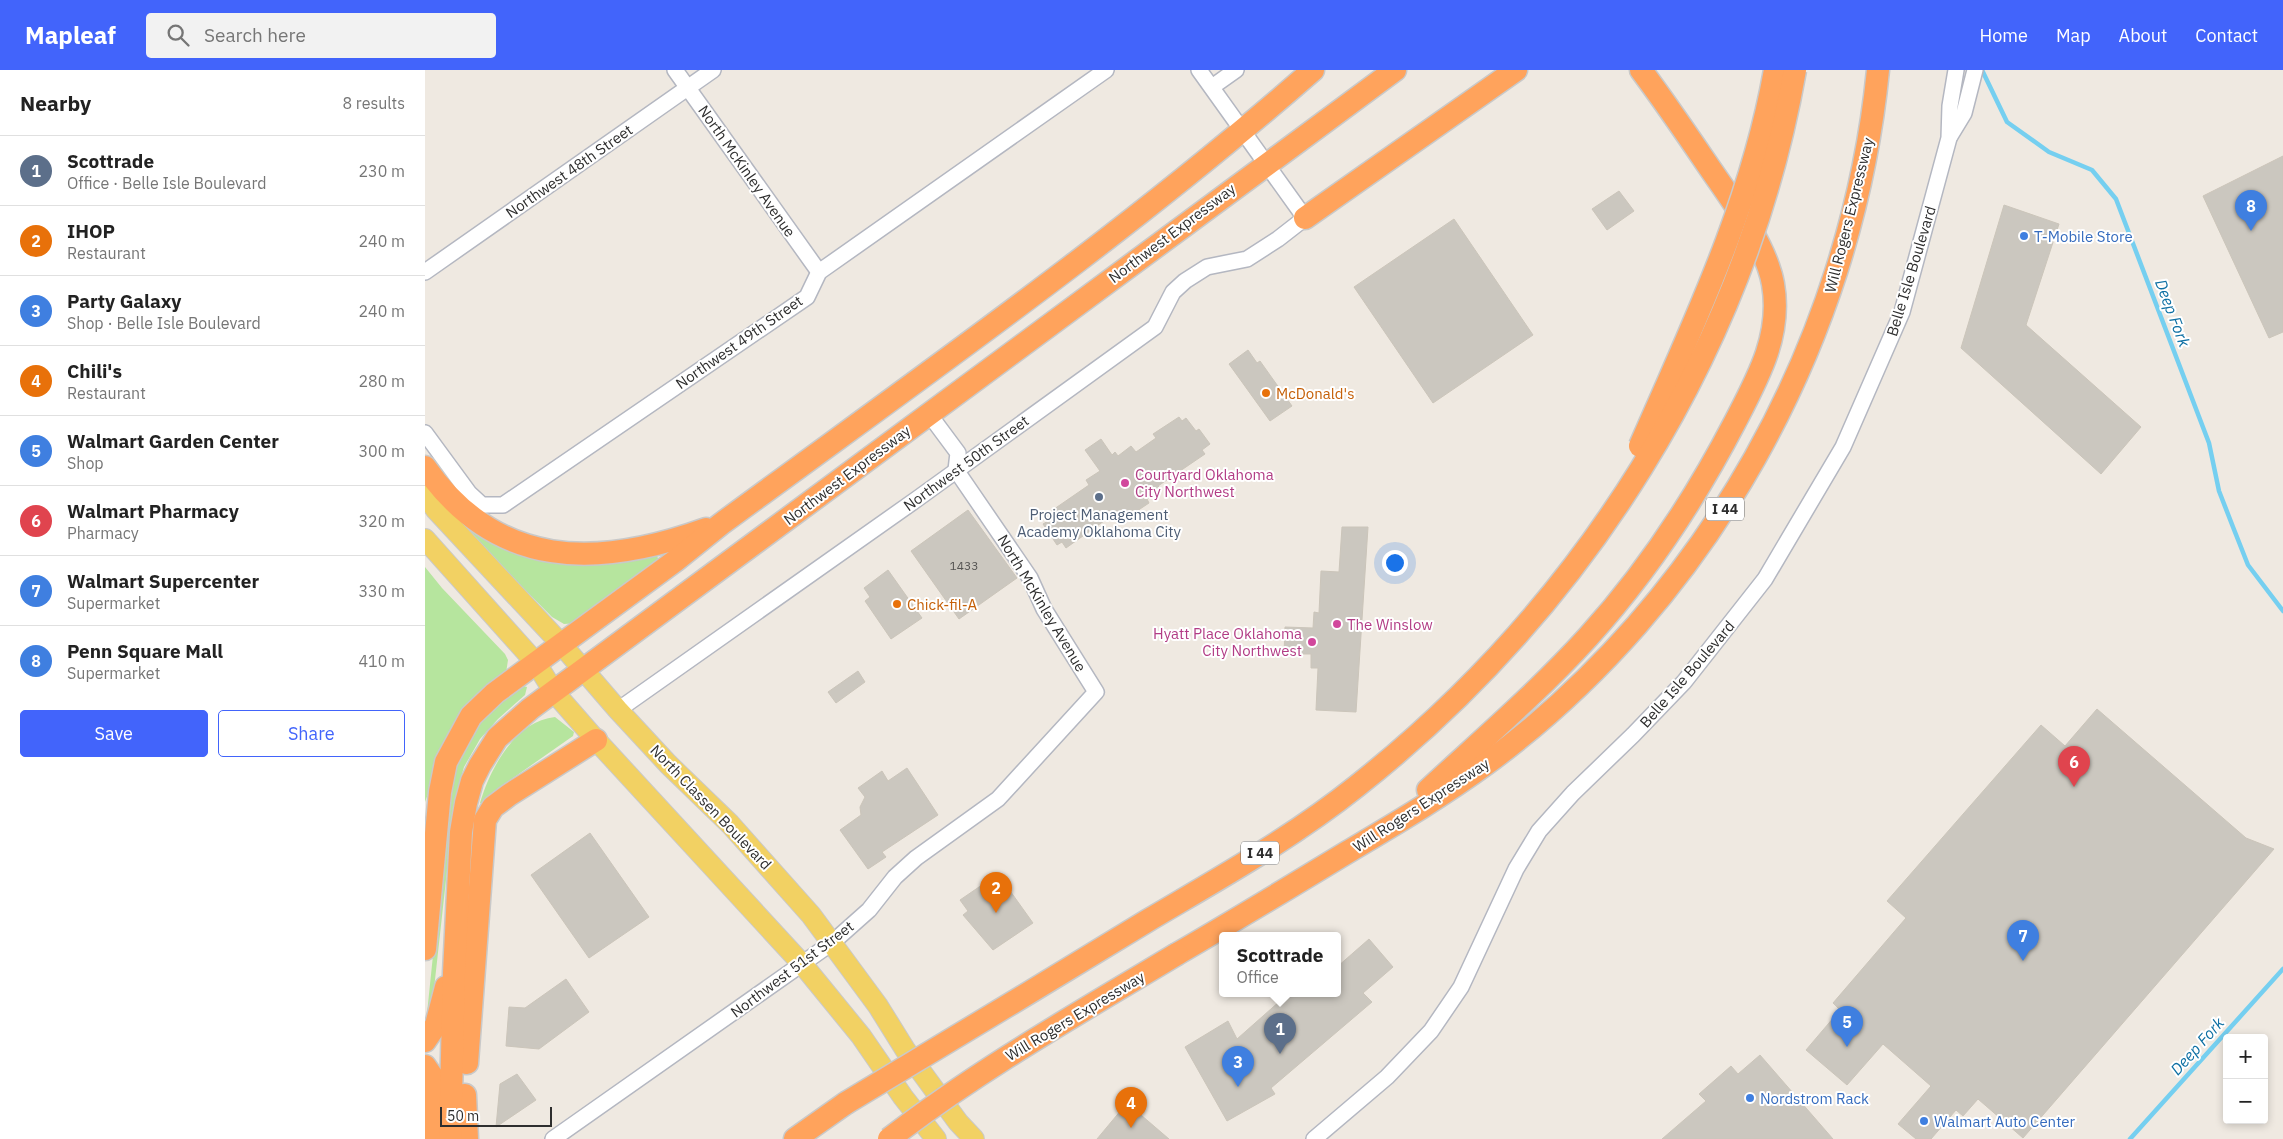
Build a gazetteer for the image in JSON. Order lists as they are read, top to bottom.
{
  "streets": {
    "highway": ["Will Rogers Expressway", "Northwest Expressway", "I 44"],
    "main road": ["North Classen Boulevard"],
    "street": [
      "Northwest 48th Street",
      "North McKinley Avenue",
      "Belle Isle Boulevard",
      "Northwest 49th Street",
      "Northwest 50th Street",
      "Northwest 51st Street"
    ]
  },
  "crossings": [
    ["Northwest 48th Street", "North McKinley Avenue"],
    ["North McKinley Avenue", "Northwest Expressway"],
    ["North McKinley Avenue", "Northwest 49th Street"],
    ["North McKinley Avenue", "Northwest 50th Street"],
    ["North McKinley Avenue", "Northwest 51st Street"],
    ["Northwest Expressway", "North Classen Boulevard"],
    ["Northwest 50th Street", "North Classen Boulevard"],
    ["North Classen Boulevard", "Northwest 51st Street"]
  ],
  "water": ["Deep Fork"],
  "places": [
    "T-Mobile Store",
    "McDonald's",
    "Courtyard Oklahoma City Northwest",
    "Project Management Academy Oklahoma City",
    "Chick-fil-A",
    "The Winslow",
    "Hyatt Place Oklahoma City Northwest",
    "Nordstrom Rack",
    "Walmart Auto Center"
  ],
  "house_numbers": ["1433"],
  "scale_bar": "50 m",
  "page": {
    "header": "Mapleaf",
    "search": "Search here",
    "nav": [
      "Home",
      "Map",
      "About",
      "Contact"
    ],
    "heading": ["Nearby", "8 results"],
    "list": [
      {
        "mark": "1",
        "name": "Scottrade",
        "note": "Office · Belle Isle Boulevard",
        "value": "230 m"
      },
      {
        "mark": "2",
        "name": "IHOP",
        "note": "Restaurant",
        "value": "240 m"
      },
      {
        "mark": "3",
        "name": "Party Galaxy",
        "note": "Shop · Belle Isle Boulevard",
        "value": "240 m"
      },
      {
        "mark": "4",
        "name": "Chili's",
        "note": "Restaurant",
        "value": "280 m"
      },
      {
        "mark": "5",
        "name": "Walmart Garden Center",
        "note": "Shop",
        "value": "300 m"
      },
      {
        "mark": "6",
        "name": "Walmart Pharmacy",
        "note": "Pharmacy",
        "value": "320 m"
      },
      {
        "mark": "7",
        "name": "Walmart Supercenter",
        "note": "Supermarket",
        "value": "330 m"
      },
      {
        "mark": "8",
        "name": "Penn Square Mall",
        "note": "Supermarket",
        "value": "410 m"
      }
    ],
    "pins": [
      "8",
      "6",
      "2",
      "7",
      "5",
      "1",
      "3",
      "4"
    ],
    "buttons": ["Save", "Share"],
    "popup": ["Scottrade", "Office"],
    "map_buttons": ["+", "−"],
    "scale": "50 m"
  }
}
